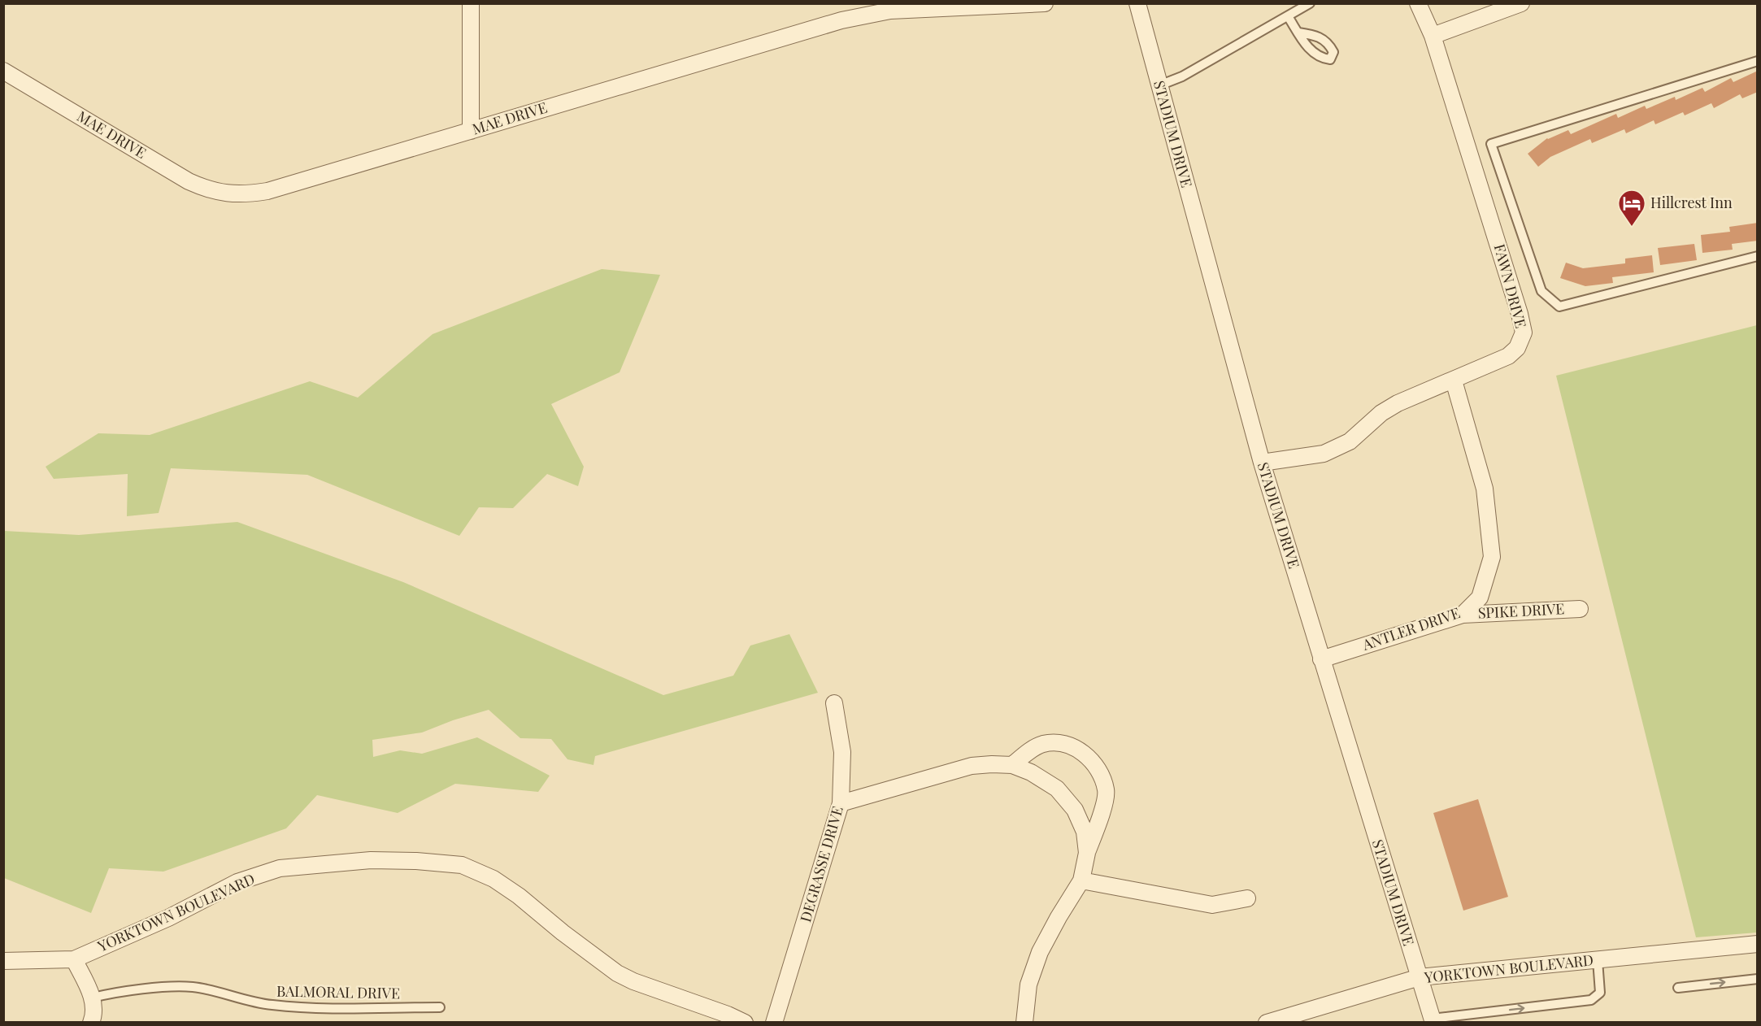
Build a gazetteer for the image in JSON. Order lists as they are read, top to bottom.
{
  "streets": {
    "street": [
      "MAE DRIVE",
      "STADIUM DRIVE",
      "FAWN DRIVE",
      "SPIKE DRIVE",
      "ANTLER DRIVE",
      "DEGRASSE DRIVE",
      "YORKTOWN BOULEVARD"
    ],
    "lane": ["BALMORAL DRIVE"]
  },
  "crossings": [
    ["STADIUM DRIVE", "FAWN DRIVE"],
    ["STADIUM DRIVE", "ANTLER DRIVE"],
    ["STADIUM DRIVE", "YORKTOWN BOULEVARD"],
    ["FAWN DRIVE", "ANTLER DRIVE"],
    ["SPIKE DRIVE", "ANTLER DRIVE"]
  ],
  "places": {
    "hotel": ["Hillcrest Inn"]
  }
}
